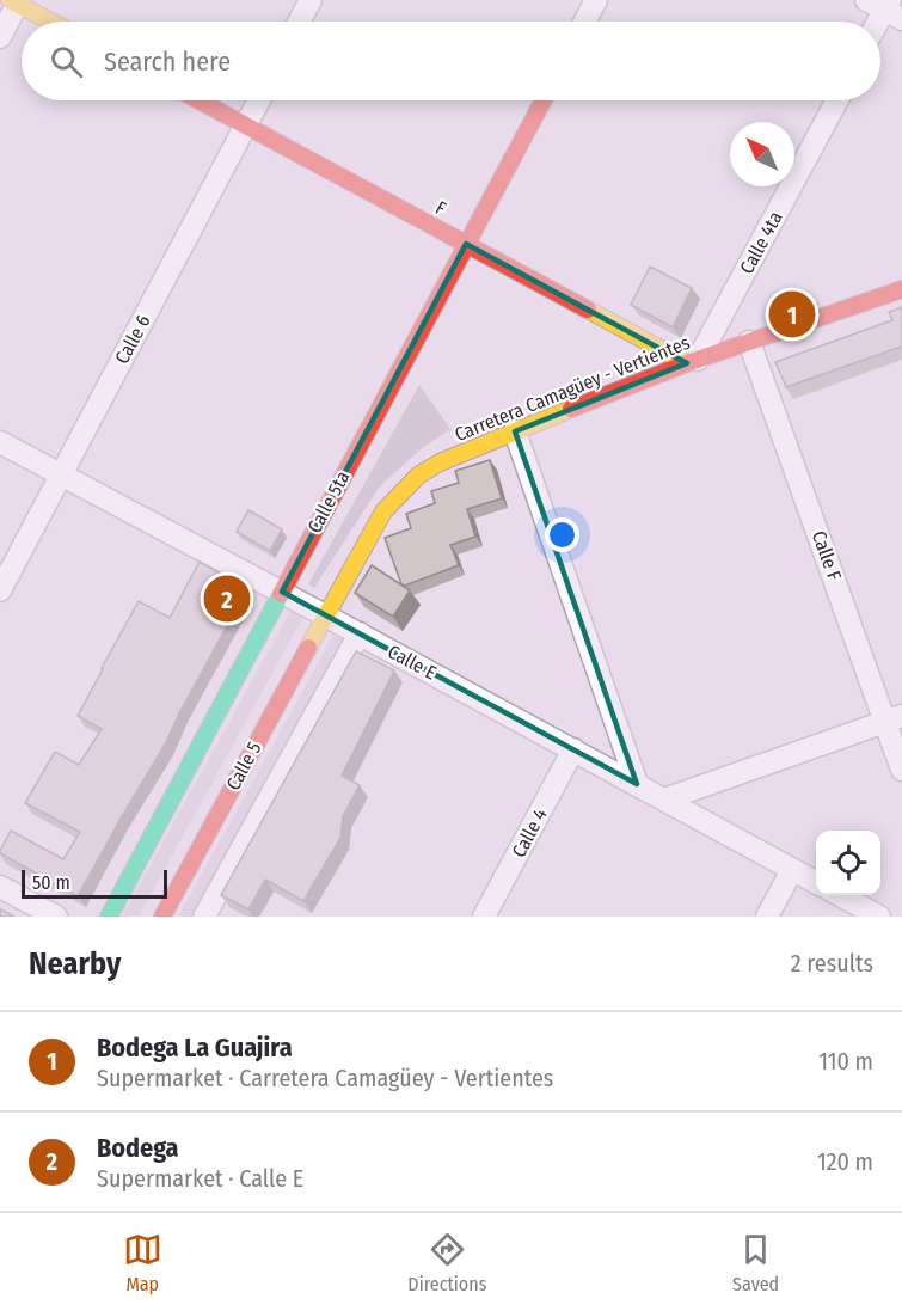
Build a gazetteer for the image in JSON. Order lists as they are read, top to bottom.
{
  "streets": {
    "street": [
      "F",
      "Calle 4ta",
      "Calle 6",
      "Carretera Camagüey - Vertientes",
      "Calle 5ta",
      "Calle F",
      "Calle E",
      "Calle 5",
      "Calle 4"
    ]
  },
  "crossings": [
    ["F", "Calle 4ta"],
    ["F", "Calle 6"],
    ["F", "Carretera Camagüey - Vertientes"],
    ["F", "Calle 5ta"],
    ["Calle 4ta", "Carretera Camagüey - Vertientes"],
    ["Calle 6", "Calle E"],
    ["Carretera Camagüey - Vertientes", "Calle F"],
    ["Carretera Camagüey - Vertientes", "Calle E"],
    ["Carretera Camagüey - Vertientes", "Calle 5"],
    ["Calle 5ta", "Calle E"],
    ["Calle E", "Calle 5"],
    ["Calle E", "Calle 4"]
  ],
  "scale_bar": "50 m",
  "north": "top left",
  "page": {
    "search": "Search here",
    "pins": ["1", "2"],
    "scale": "50 m",
    "heading": ["Nearby", "2 results"],
    "list": [
      {
        "mark": "1",
        "name": "Bodega La Guajira",
        "note": "Supermarket · Carretera Camagüey - Vertientes",
        "value": "110 m"
      },
      {
        "mark": "2",
        "name": "Bodega",
        "note": "Supermarket · Calle E",
        "value": "120 m"
      }
    ],
    "nav": ["Map", "Directions", "Saved"]
  }
}
